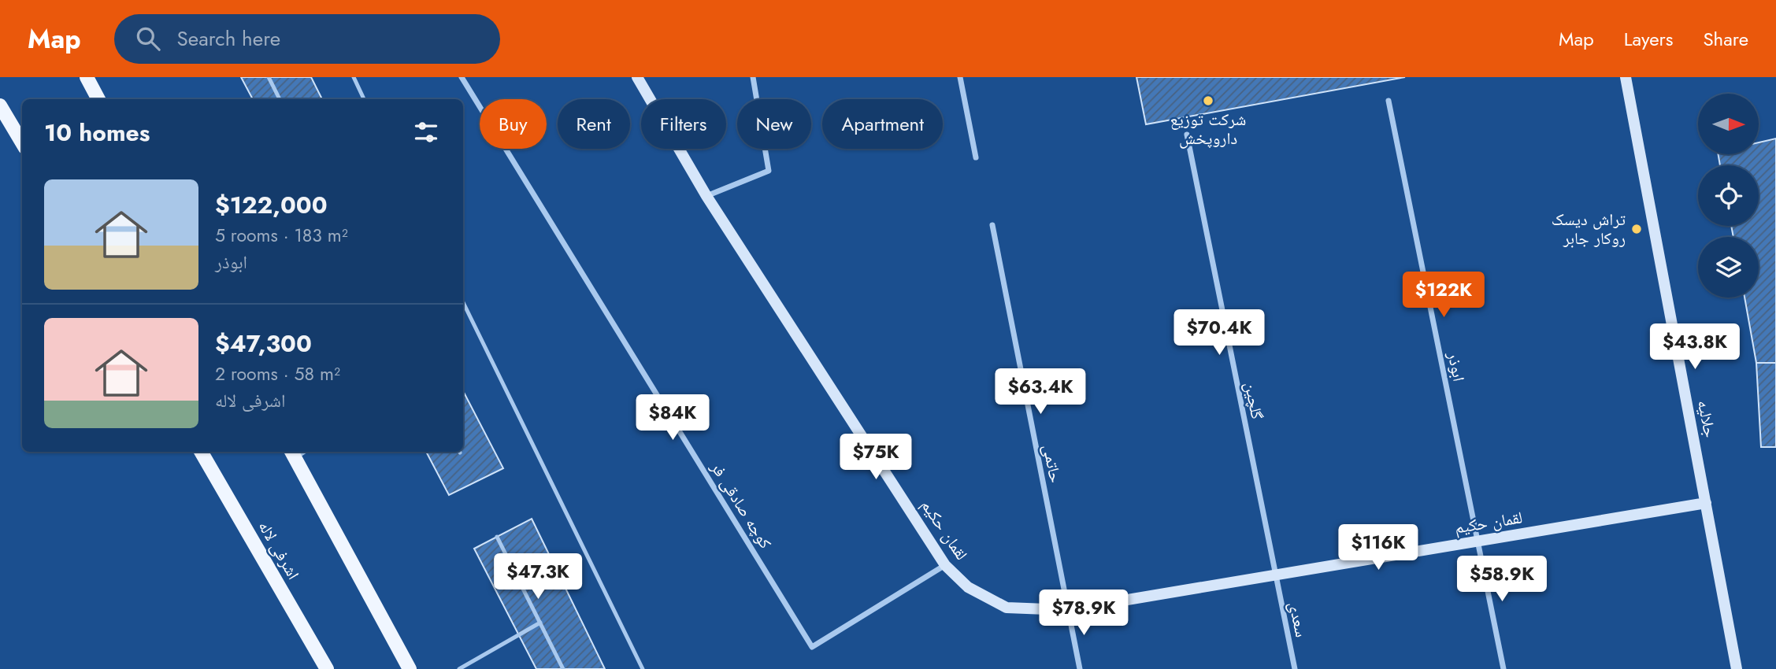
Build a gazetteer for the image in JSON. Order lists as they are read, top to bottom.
{
  "streets": {
    "main road": ["اشرفی لاله"],
    "street": [
      "ابوذر",
      "گلچین",
      "جلالیه",
      "حاتمی",
      "کوچه صادقی فر",
      "لقمان حکیم",
      "سعدی"
    ]
  },
  "crossings": [
    ["ابوذر", "لقمان حکیم"],
    ["گلچین", "لقمان حکیم"],
    ["گلچین", "سعدی"],
    ["جلالیه", "لقمان حکیم"],
    ["حاتمی", "لقمان حکیم"],
    ["کوچه صادقی فر", "لقمان حکیم"],
    ["لقمان حکیم", "سعدی"]
  ],
  "places": ["شرکت توزیع داروپخش", "تراش دیسک روکار جابر"],
  "north": "right",
  "page": {
    "header": "Map",
    "search": "Search here",
    "nav": ["Map", "Layers", "Share"],
    "chip": [
      "Buy",
      "Rent",
      "Filters",
      "New",
      "Apartment"
    ],
    "heading": "10 homes",
    "list": [
      {
        "name": "$122,000",
        "note": "5 rooms · 183 m² · ابوذر"
      },
      {
        "name": "$47,300",
        "note": "2 rooms · 58 m² · اشرفی لاله"
      }
    ],
    "price": [
      "$122K",
      "$70.4K",
      "$43.8K",
      "$63.4K",
      "$84K",
      "$75K",
      "$116K",
      "$47.3K",
      "$58.9K",
      "$78.9K"
    ]
  }
}
